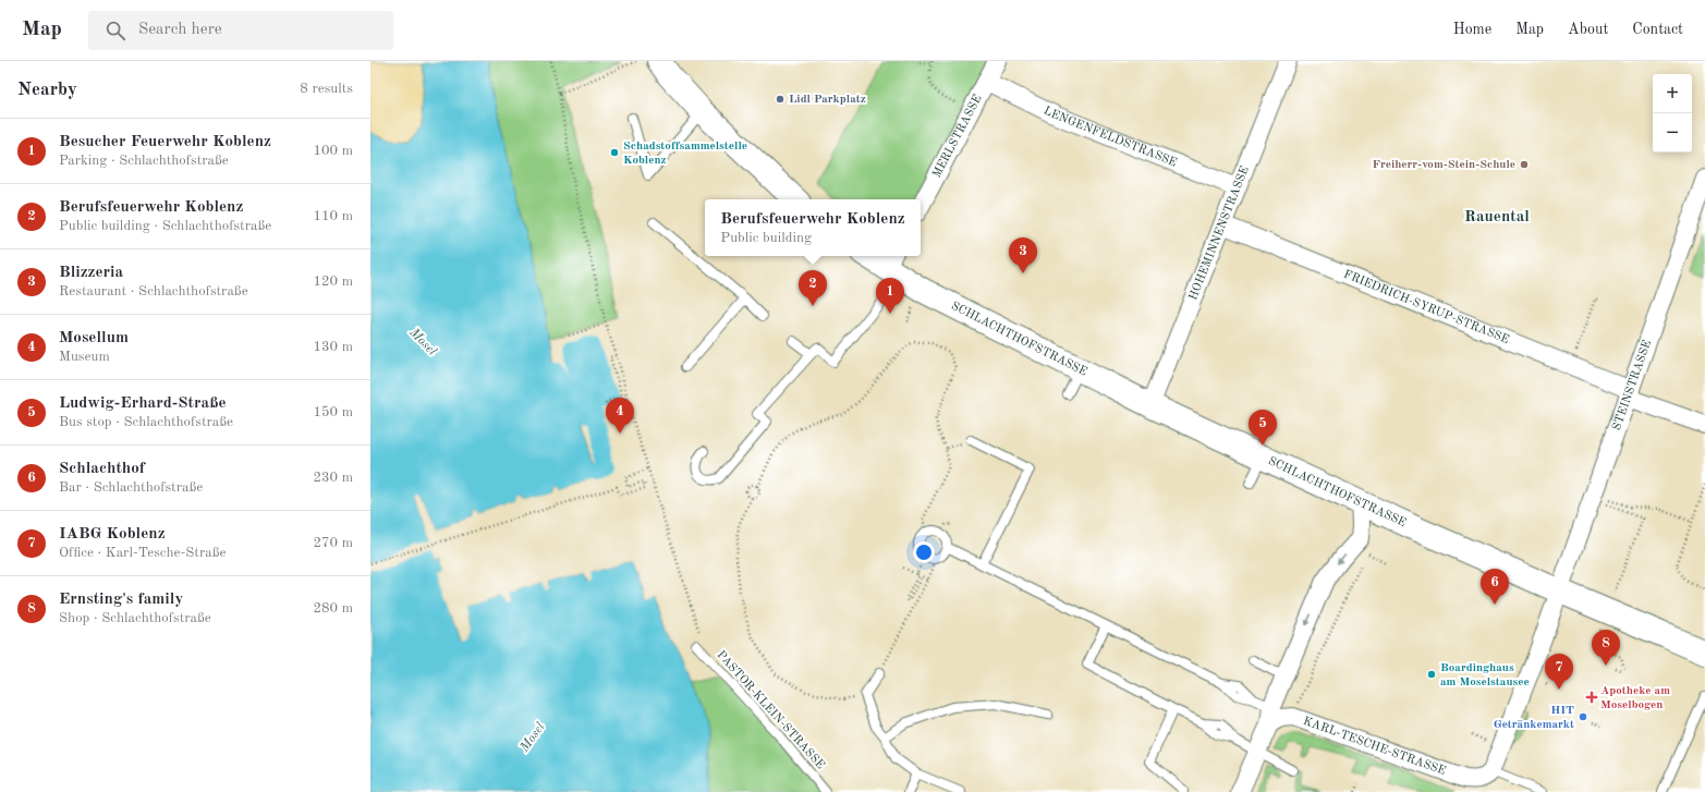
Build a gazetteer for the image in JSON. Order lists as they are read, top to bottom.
{
  "streets": {
    "main road": ["SCHLACHTHOFSTRASSE"],
    "street": [
      "LENGENFELDSTRASSE",
      "MERLSTRASSE",
      "HOHEMINNENSTRASSE",
      "FRIEDRICH-SYRUP-STRASSE",
      "STEINSTRASSE",
      "KARL-TESCHE-STRASSE"
    ],
    "lane": ["PASTOR-KLEIN-STRASSE"]
  },
  "crossings": [
    ["LENGENFELDSTRASSE", "MERLSTRASSE"],
    ["LENGENFELDSTRASSE", "HOHEMINNENSTRASSE"],
    ["HOHEMINNENSTRASSE", "FRIEDRICH-SYRUP-STRASSE"],
    ["HOHEMINNENSTRASSE", "SCHLACHTHOFSTRASSE"],
    ["FRIEDRICH-SYRUP-STRASSE", "STEINSTRASSE"],
    ["SCHLACHTHOFSTRASSE", "STEINSTRASSE"]
  ],
  "districts": ["Rauental"],
  "water": ["Mosel"],
  "places": {
    "other": [
      "Lidl Parkplatz",
      "Schadstoffsammelstelle Koblenz",
      "Freiherr-vom-Stein-Schule",
      "Boardinghaus am Moselstausee",
      "HIT Getränkemarkt"
    ],
    "health": ["Apotheke am Moselbogen"]
  },
  "page": {
    "header": "Map",
    "search": "Search here",
    "nav": [
      "Home",
      "Map",
      "About",
      "Contact"
    ],
    "heading": ["Nearby", "8 results"],
    "map_buttons": ["+", "−"],
    "list": [
      {
        "mark": "1",
        "name": "Besucher Feuerwehr Koblenz",
        "note": "Parking · Schlachthofstraße",
        "value": "100 m"
      },
      {
        "mark": "2",
        "name": "Berufsfeuerwehr Koblenz",
        "note": "Public building · Schlachthofstraße",
        "value": "110 m"
      },
      {
        "mark": "3",
        "name": "Blizzeria",
        "note": "Restaurant · Schlachthofstraße",
        "value": "120 m"
      },
      {
        "mark": "4",
        "name": "Mosellum",
        "note": "Museum",
        "value": "130 m"
      },
      {
        "mark": "5",
        "name": "Ludwig-Erhard-Straße",
        "note": "Bus stop · Schlachthofstraße",
        "value": "150 m"
      },
      {
        "mark": "6",
        "name": "Schlachthof",
        "note": "Bar · Schlachthofstraße",
        "value": "230 m"
      },
      {
        "mark": "7",
        "name": "IABG Koblenz",
        "note": "Office · Karl-Tesche-Straße",
        "value": "270 m"
      },
      {
        "mark": "8",
        "name": "Ernsting's family",
        "note": "Shop · Schlachthofstraße",
        "value": "280 m"
      }
    ],
    "popup": ["Berufsfeuerwehr Koblenz", "Public building"],
    "pins": [
      "3",
      "2",
      "1",
      "4",
      "5",
      "6",
      "8",
      "7"
    ]
  }
}
